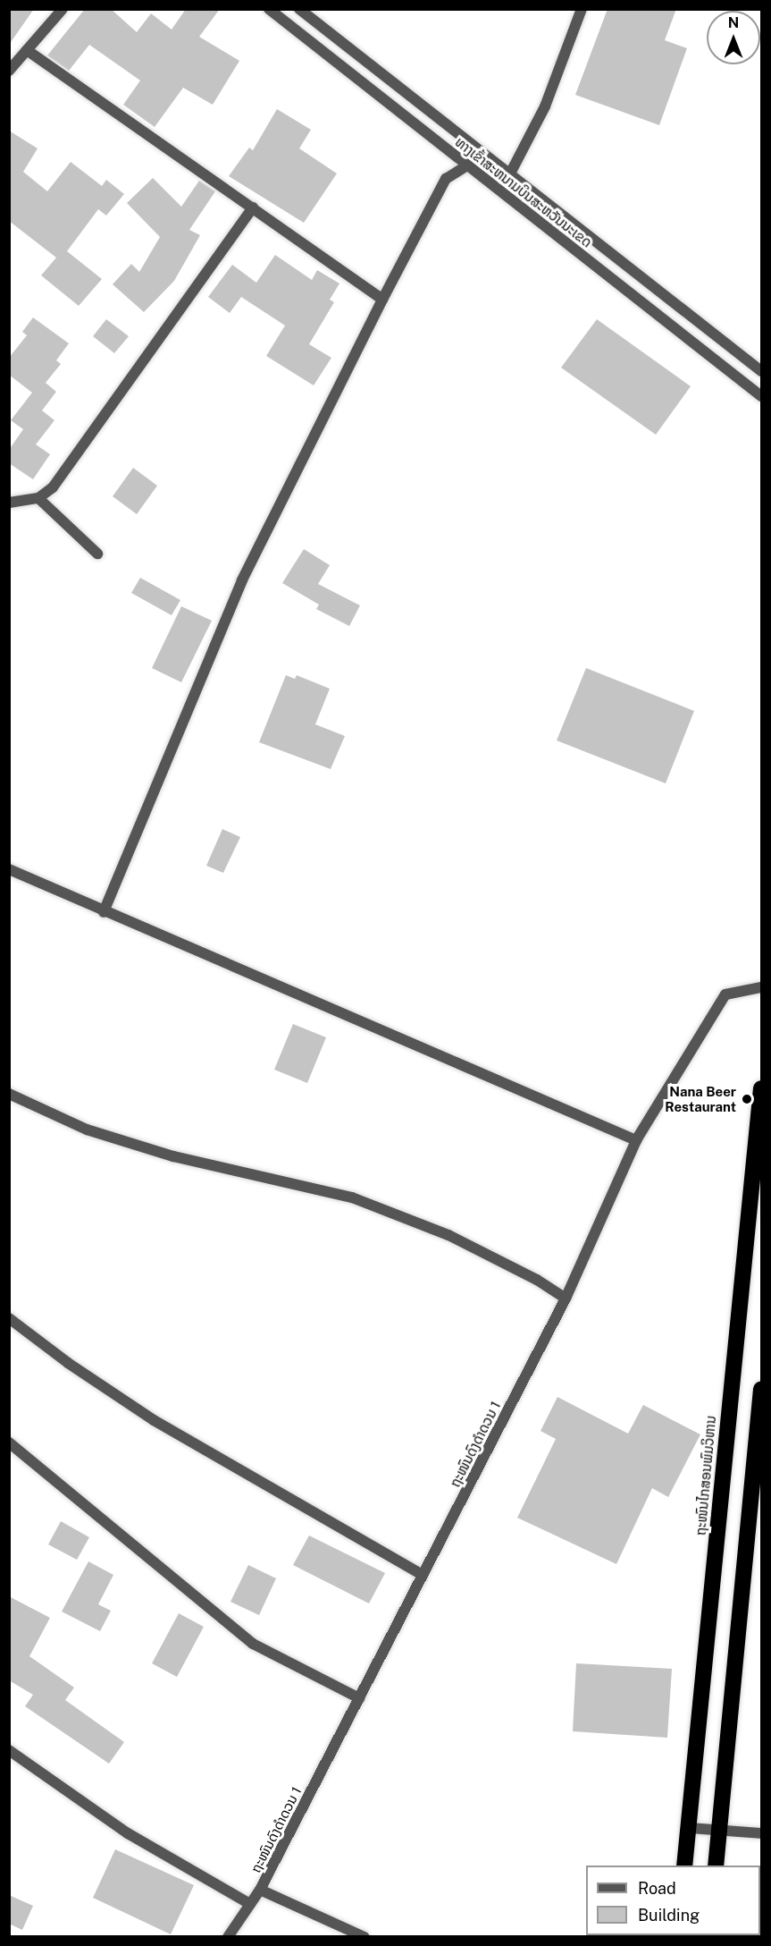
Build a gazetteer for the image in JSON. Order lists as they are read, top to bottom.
{
  "streets": {
    "highway": ["ຖະໜົນໄກສອນພົມວິຫານ"],
    "street": ["ທາງເຂົ້າສະຫນາມບິນສະຫວັນນະເຂດ", "ຖະໜົນດົງດຳດວນ 1"]
  },
  "places": ["Nana Beer Restaurant"],
  "legend": ["Road", "Building"],
  "north": "top"
}
